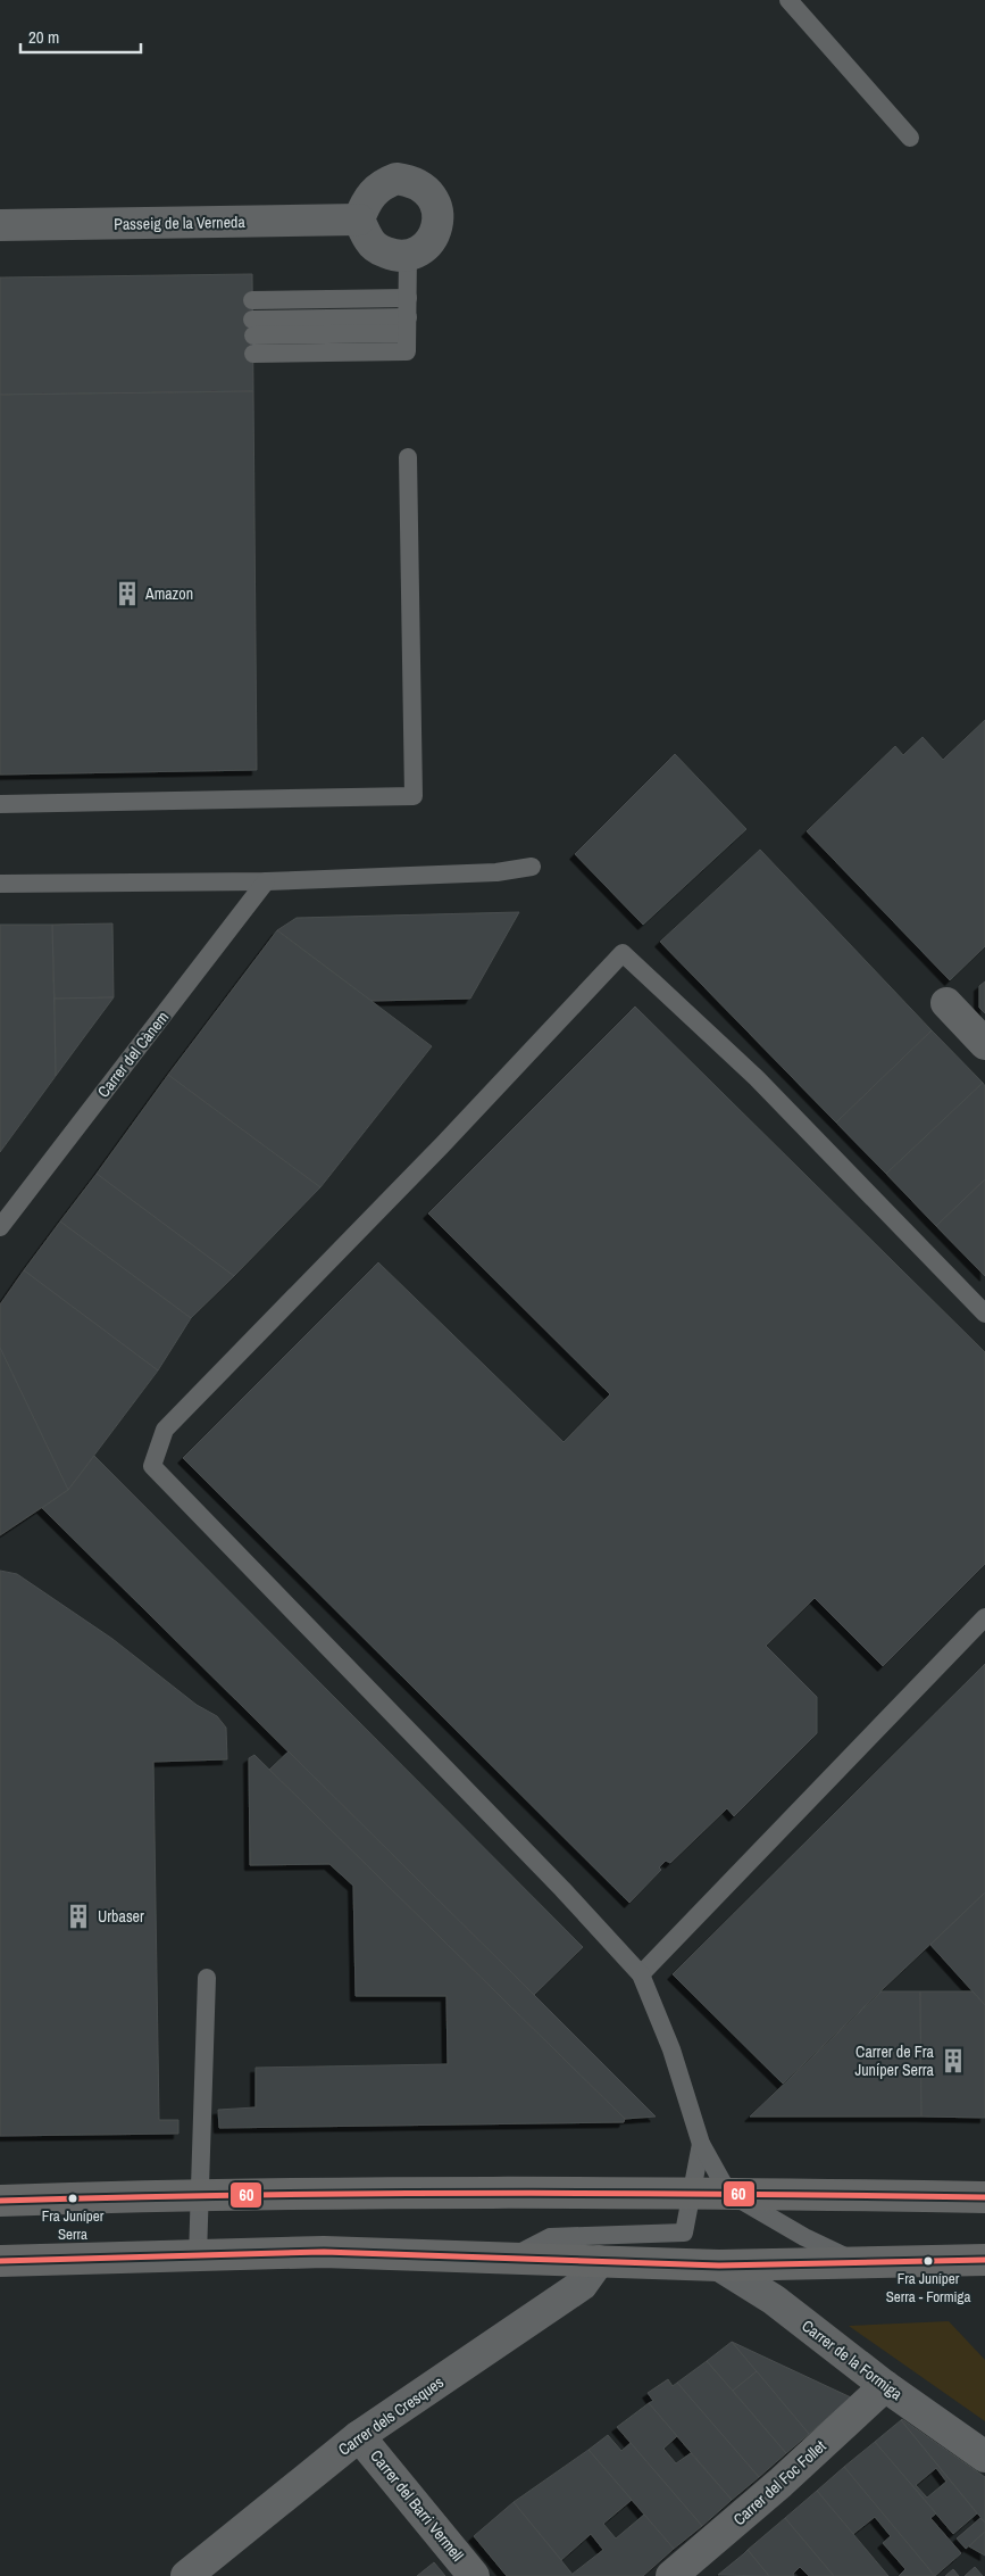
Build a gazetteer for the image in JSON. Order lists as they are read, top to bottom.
{
  "streets": {
    "street": [
      "Passeig de la Verneda",
      "Carrer de la Formiga",
      "Carrer dels Cresques",
      "Carrer del Foc Follet",
      "Carrer del Barri Vermell"
    ],
    "lane": ["Carrer del Cànem"]
  },
  "crossings": [
    ["Carrer de la Formiga", "Carrer del Foc Follet"],
    ["Carrer dels Cresques", "Carrer del Barri Vermell"]
  ],
  "places": {
    "building": ["Amazon", "Urbaser", "Carrer de Fra Juníper Serra"],
    "other": ["Fra Juníper Serra", "Fra Juníper Serra - Formiga"]
  },
  "lines": ["transit line 60"],
  "scale_bar": "20 m"
}
